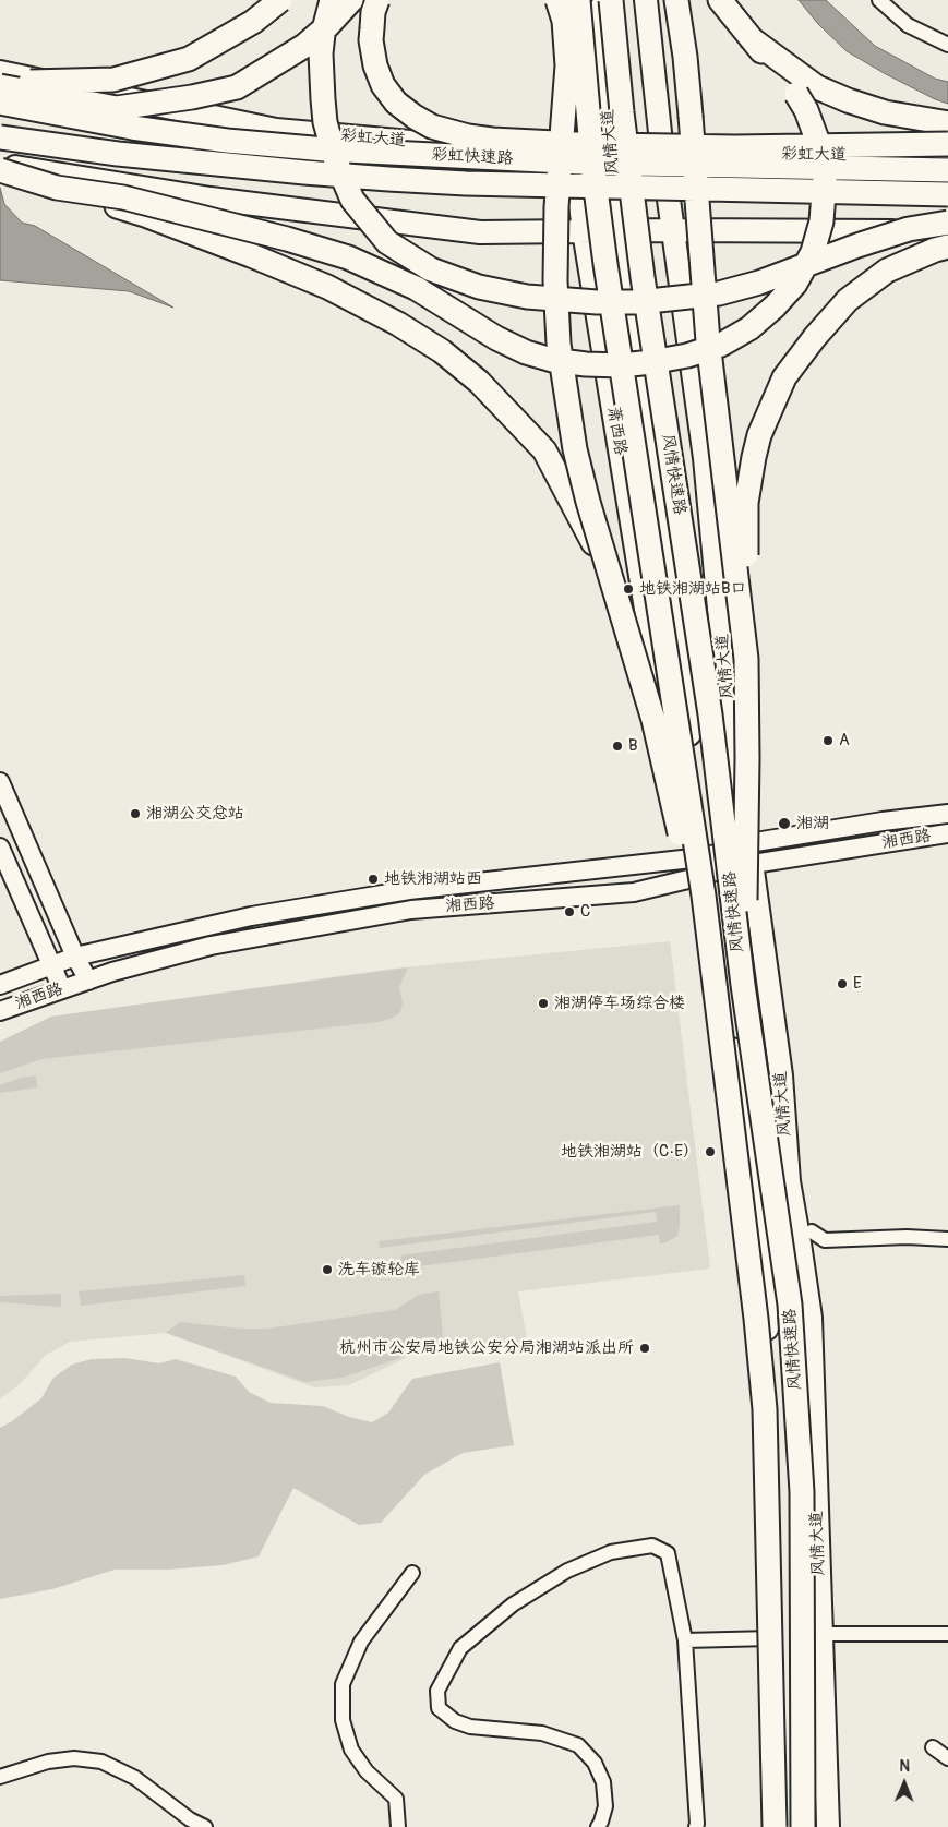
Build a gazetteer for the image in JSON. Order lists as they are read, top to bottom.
{
  "streets": {
    "highway": ["彩虹快速路", "风情快速路"],
    "main road": ["彩虹大道", "风情大道", "萧西路"],
    "street": ["湘西路"]
  },
  "crossings": [
    ["彩虹大道", "风情大道"],
    ["彩虹大道", "萧西路"],
    ["风情大道", "湘西路"],
    ["萧西路", "湘西路"]
  ],
  "places": [
    "地铁湘湖站B口",
    "A",
    "B",
    "湘湖公交总站",
    "湘湖",
    "地铁湘湖站西",
    "C",
    "E",
    "湘湖停车场综合楼",
    "地铁湘湖站（C·E）",
    "洗车镟轮库",
    "杭州市公安局地铁公安分局湘湖站派出所"
  ],
  "north": "top"
}
